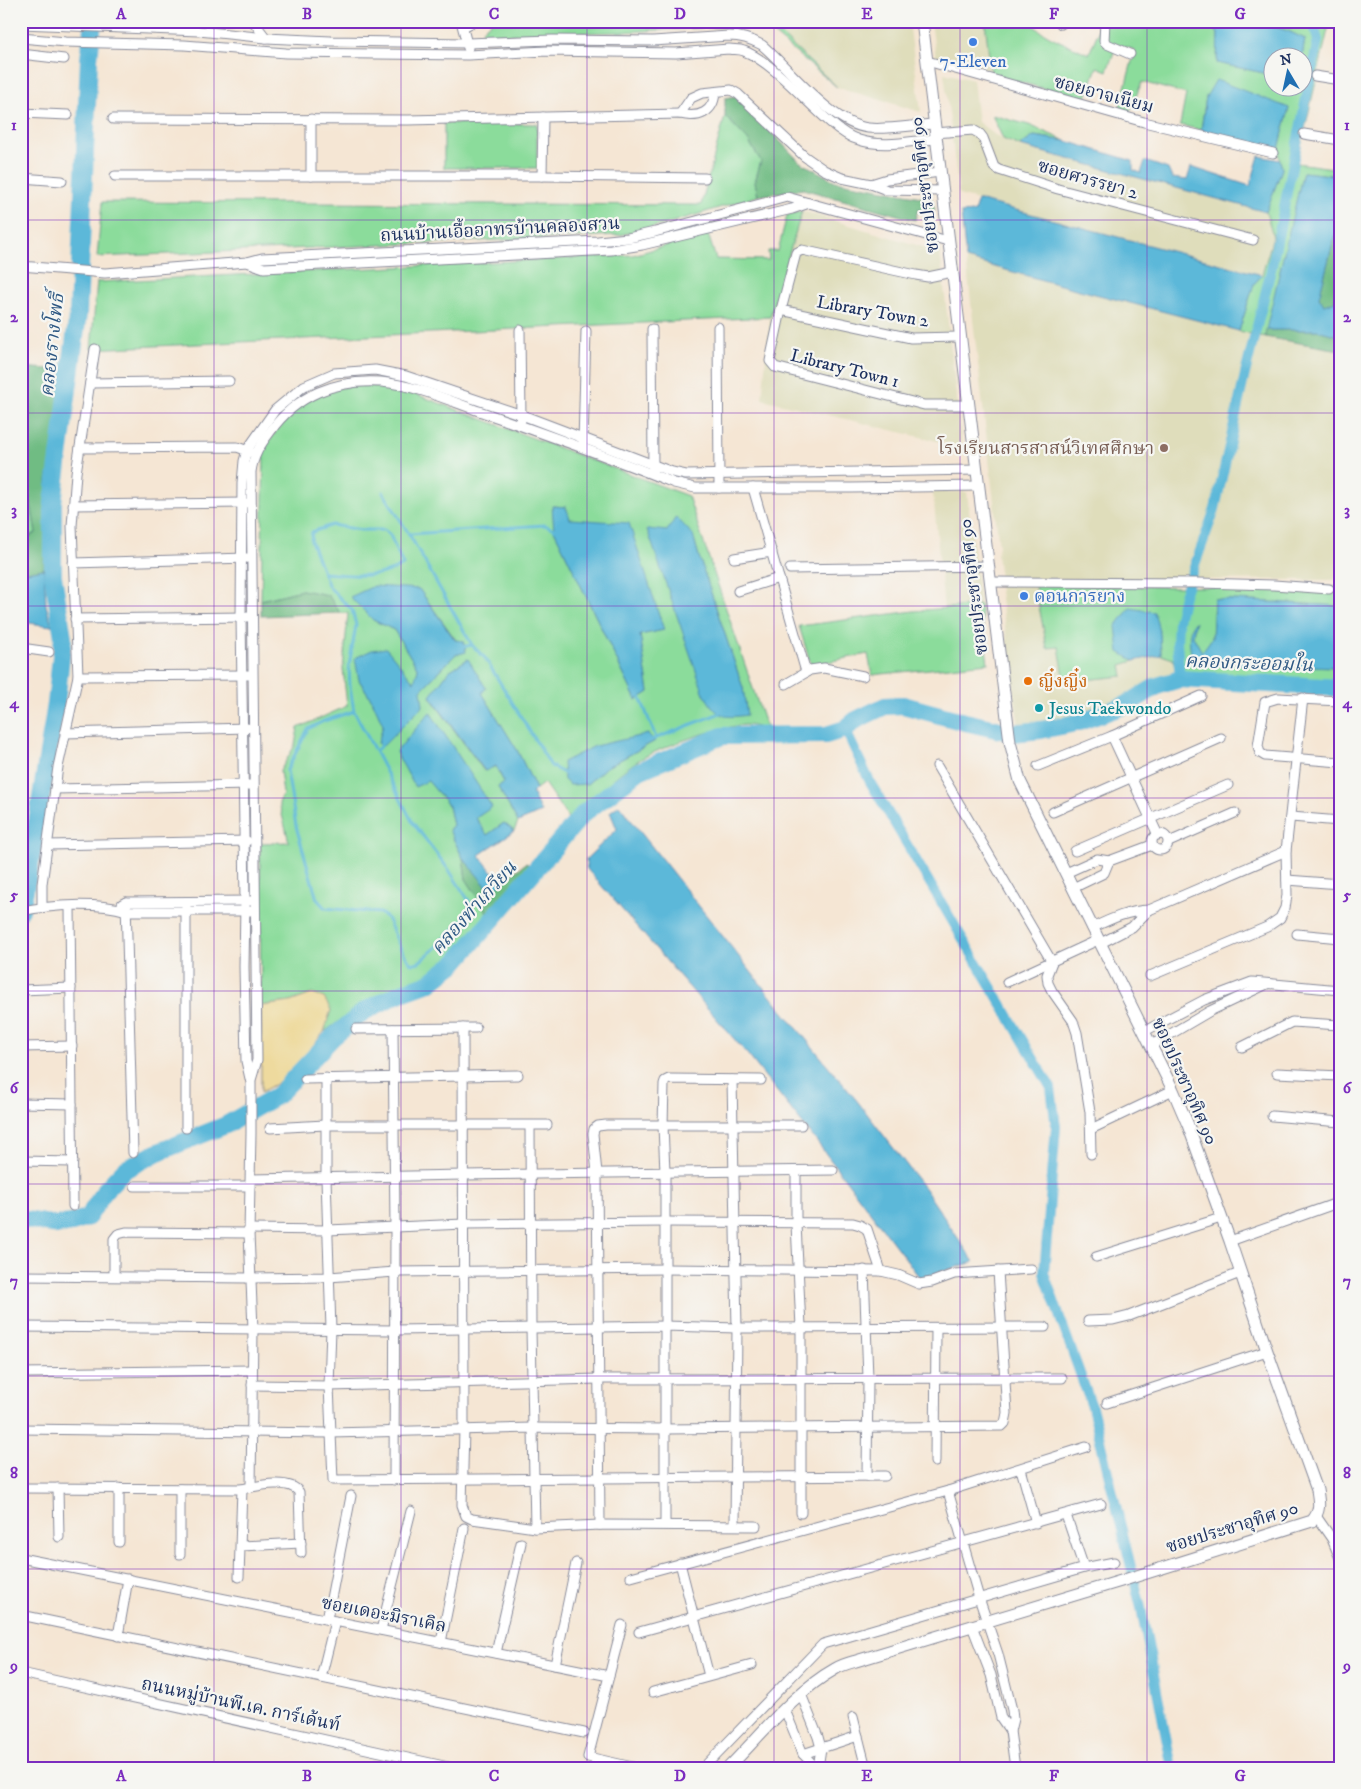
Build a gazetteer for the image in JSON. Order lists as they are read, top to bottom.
{
  "streets": {
    "street": [
      "ซอยอาจเนียม",
      "ซอยศวรรยา 2",
      "ซอยประชาอุทิศ 90",
      "ถนนบ้านเอื้ออาทรบ้านคลองสวน",
      "Library Town 2",
      "Library Town 1",
      "ซอยเดอะมิราเคิล",
      "ถนนหมู่บ้านพี.เค. การ์เด้นท์"
    ]
  },
  "crossings": [
    ["ซอยอาจเนียม", "ซอยประชาอุทิศ 90"],
    ["ซอยศวรรยา 2", "ซอยประชาอุทิศ 90"],
    ["ซอยประชาอุทิศ 90", "ถนนบ้านเอื้ออาทรบ้านคลองสวน"],
    ["ซอยประชาอุทิศ 90", "Library Town 2"],
    ["ซอยประชาอุทิศ 90", "Library Town 1"],
    ["Library Town 2", "Library Town 1"]
  ],
  "water": ["คลองรางโพธิ์", "คลองกระออมใน", "คลองท่าเกวียน"],
  "places": [
    "7-Eleven",
    "โรงเรียนสารสาสน์วิเทศศึกษา",
    "ดอนการยาง",
    "ญิ๋งญิ๋ง",
    "Jesus Taekwondo"
  ],
  "north": "top",
  "grid": {
    "columns": [
      "A",
      "B",
      "C",
      "D",
      "E",
      "F",
      "G"
    ],
    "rows": [
      "1",
      "2",
      "3",
      "4",
      "5",
      "6",
      "7",
      "8",
      "9"
    ]
  }
}
